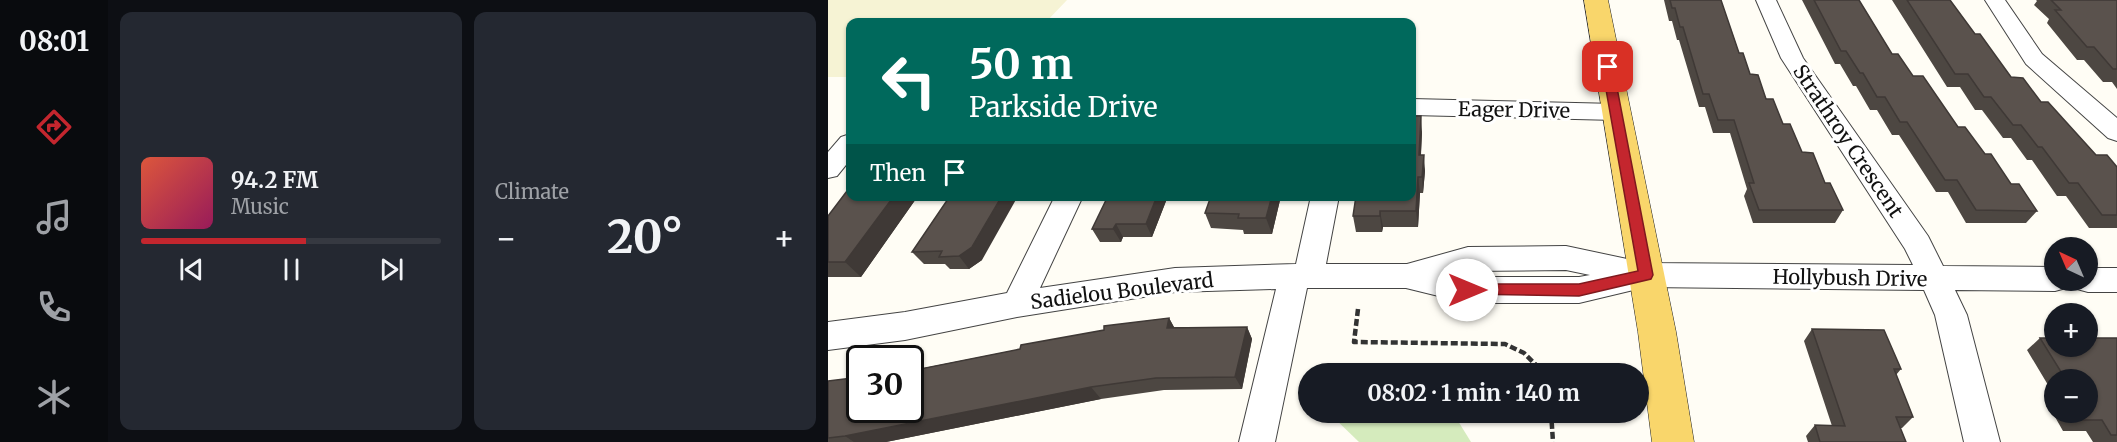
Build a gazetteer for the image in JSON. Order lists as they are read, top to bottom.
{
  "streets": {
    "street": [
      "Eager Drive",
      "Strathroy Crescent",
      "Hollybush Drive",
      "Sadielou Boulevard"
    ]
  },
  "crossings": [
    ["Strathroy Crescent", "Hollybush Drive"],
    ["Hollybush Drive", "Sadielou Boulevard"]
  ],
  "north": "top left",
  "page": {
    "tabs": "08:01",
    "tile": "Climate",
    "turn": ["50 m", "Parkside Drive"],
    "then": "Then",
    "song": ["94.2 FM", "Music"],
    "heat": ["−", "20°", "+"],
    "map_buttons": ["+", "−"],
    "limit": "30",
    "trip": "08:02 · 1 min · 140 m"
  }
}
